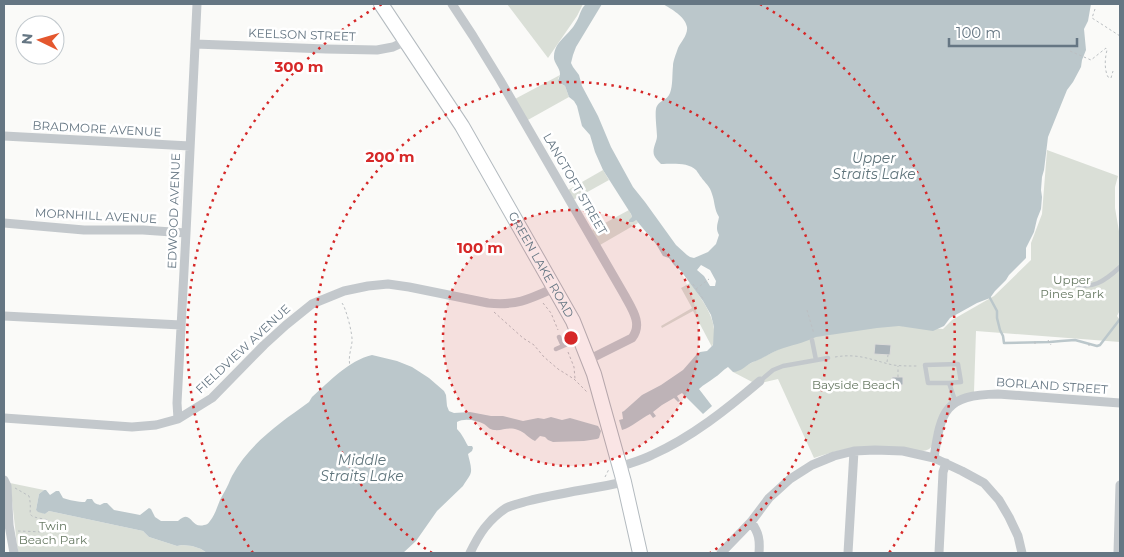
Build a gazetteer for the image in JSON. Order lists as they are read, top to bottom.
{
  "streets": {
    "street": [
      "KEELSON STREET",
      "BRADMORE AVENUE",
      "LANGTOFT STREET",
      "EDWOOD AVENUE",
      "MORNHILL AVENUE",
      "GREEN LAKE ROAD",
      "FIELDVIEW AVENUE",
      "BORLAND STREET"
    ]
  },
  "crossings": [
    ["KEELSON STREET", "EDWOOD AVENUE"],
    ["KEELSON STREET", "GREEN LAKE ROAD"],
    ["BRADMORE AVENUE", "EDWOOD AVENUE"],
    ["LANGTOFT STREET", "GREEN LAKE ROAD"],
    ["EDWOOD AVENUE", "MORNHILL AVENUE"],
    ["EDWOOD AVENUE", "FIELDVIEW AVENUE"],
    ["GREEN LAKE ROAD", "FIELDVIEW AVENUE"]
  ],
  "water": ["Upper Straits Lake", "Middle Straits Lake"],
  "parks": ["Upper Pines Park", "Bayside Beach", "Twin Beach Park"],
  "scale_bar": "100 m",
  "north": "left",
  "rings": ["300 m", "200 m", "100 m"]
}
